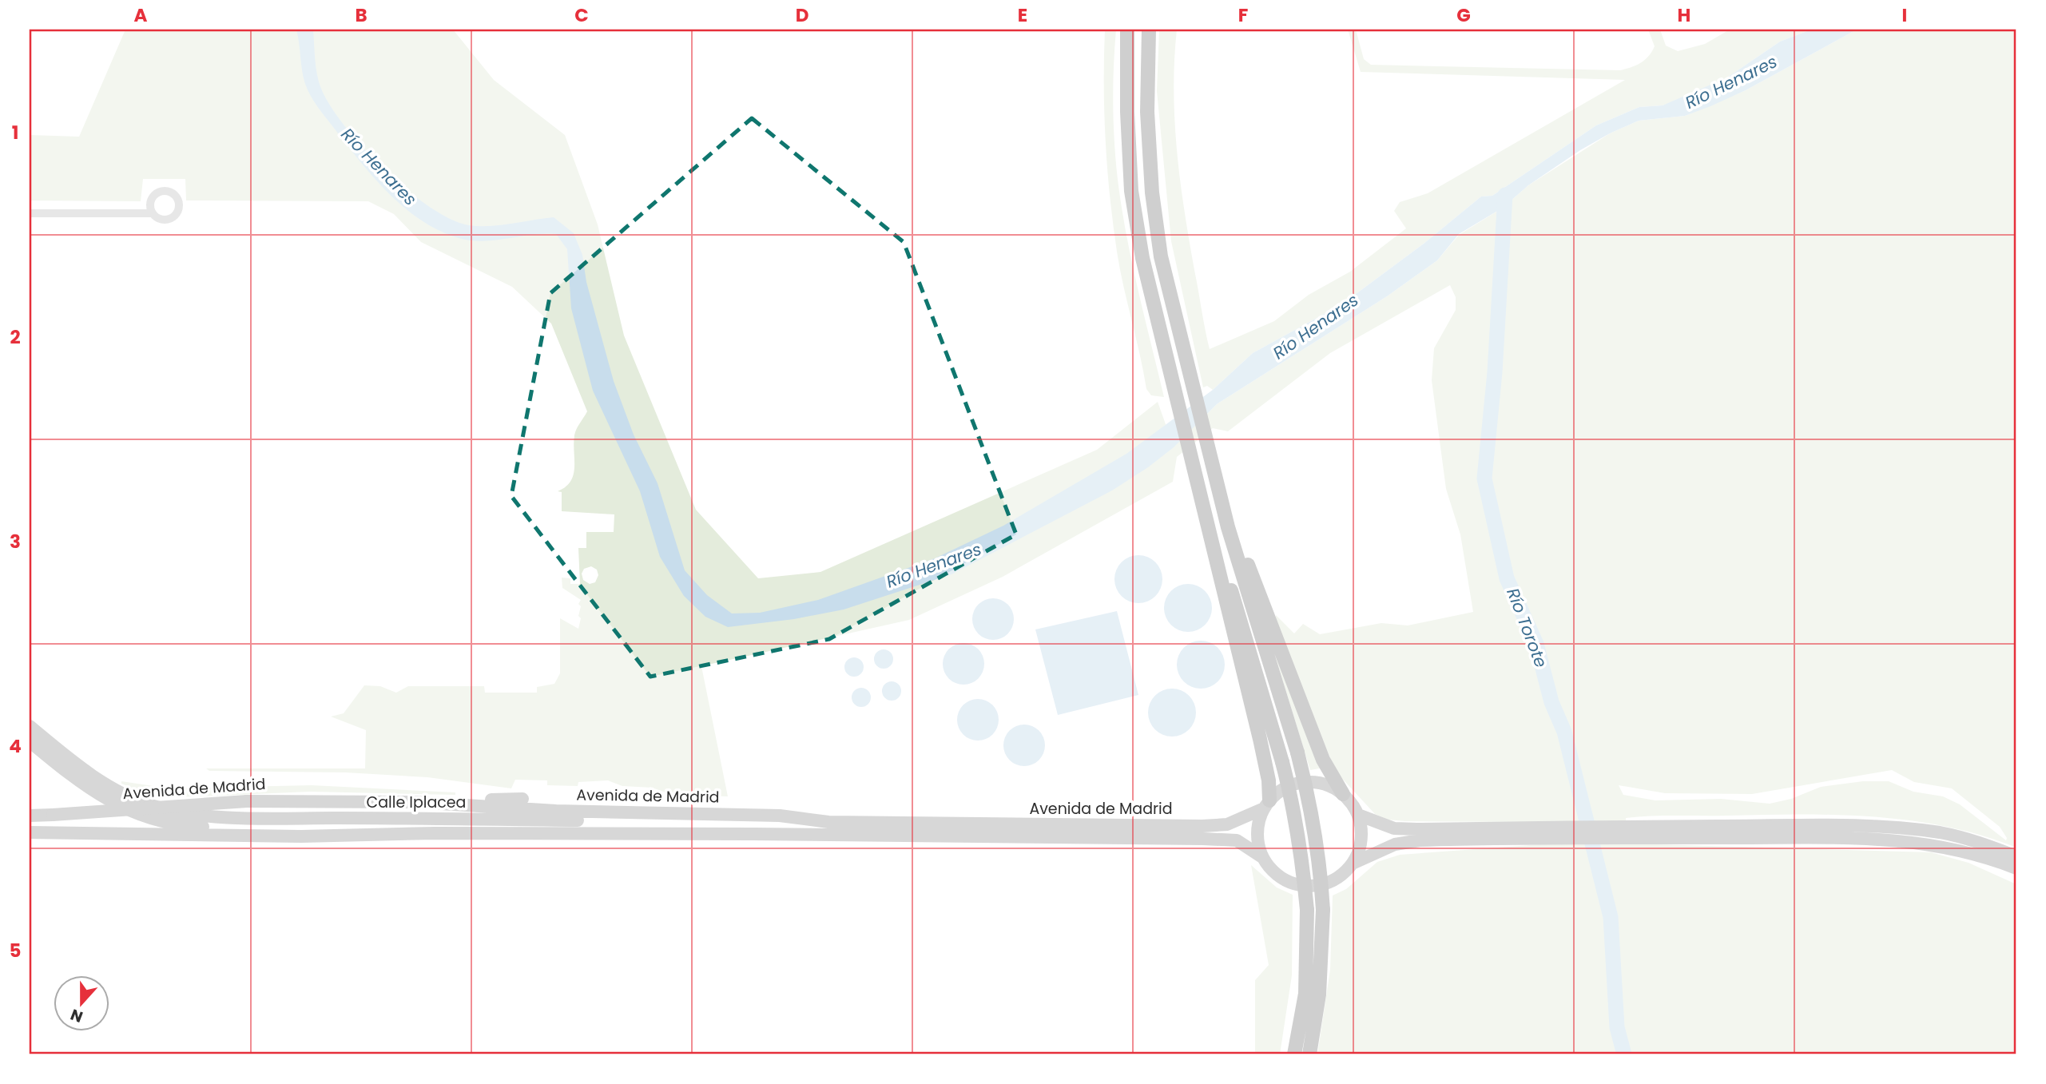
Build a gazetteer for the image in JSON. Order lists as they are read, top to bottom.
{
  "streets": {
    "main road": ["Avenida de Madrid", "Calle Iplacea"]
  },
  "crossings": [
    ["Avenida de Madrid", "Calle Iplacea"]
  ],
  "water": ["Río Henares", "Río Torote"],
  "north": "bottom",
  "grid": {
    "columns": [
      "A",
      "B",
      "C",
      "D",
      "E",
      "F",
      "G",
      "H",
      "I"
    ],
    "rows": [
      "1",
      "2",
      "3",
      "4",
      "5"
    ]
  }
}
